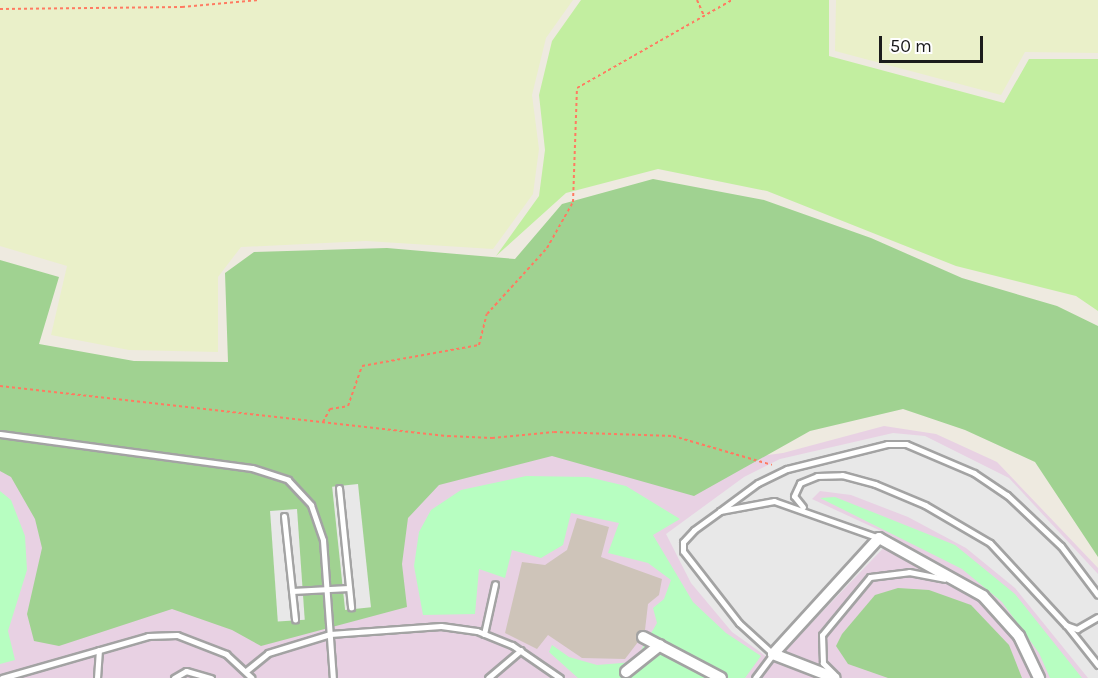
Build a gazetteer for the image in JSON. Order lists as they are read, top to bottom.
{
  "scale_bar": "50 m"
}
